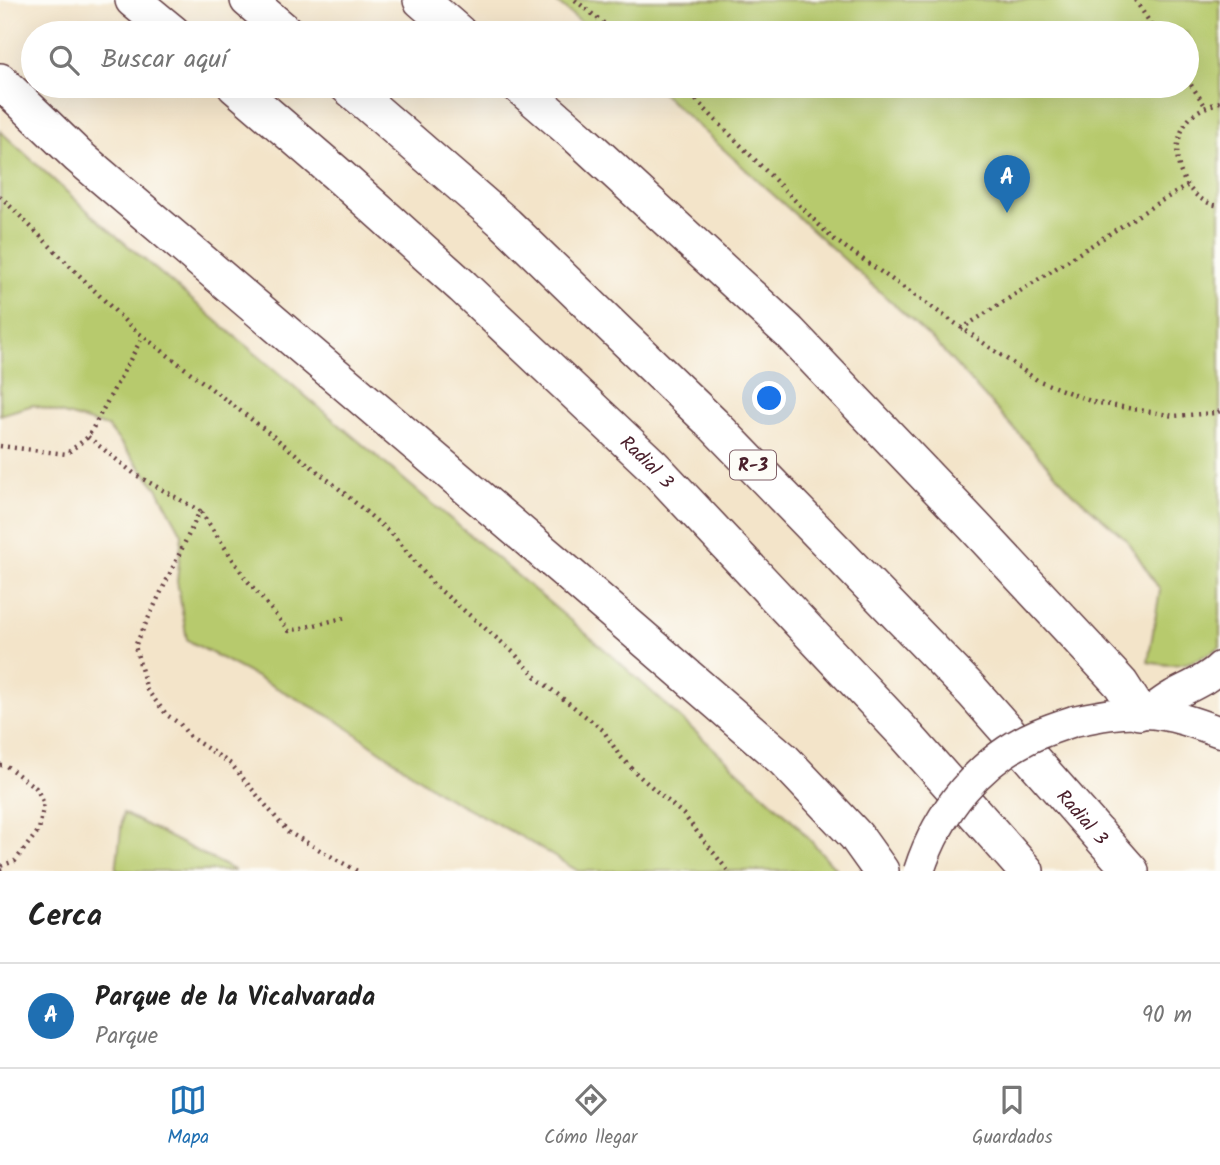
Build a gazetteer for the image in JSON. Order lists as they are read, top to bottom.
{
  "streets": {
    "highway": ["Radial 3", "R-3"]
  },
  "crossings": [
    ["Radial 3", "R-3"]
  ],
  "page": {
    "search": "Buscar aquí",
    "pins": "A",
    "heading": "Cerca",
    "list": [
      {
        "mark": "A",
        "name": "Parque de la Vicalvarada",
        "note": "Parque",
        "value": "90 m"
      }
    ],
    "nav": ["Mapa", "Cómo llegar", "Guardados"]
  }
}
